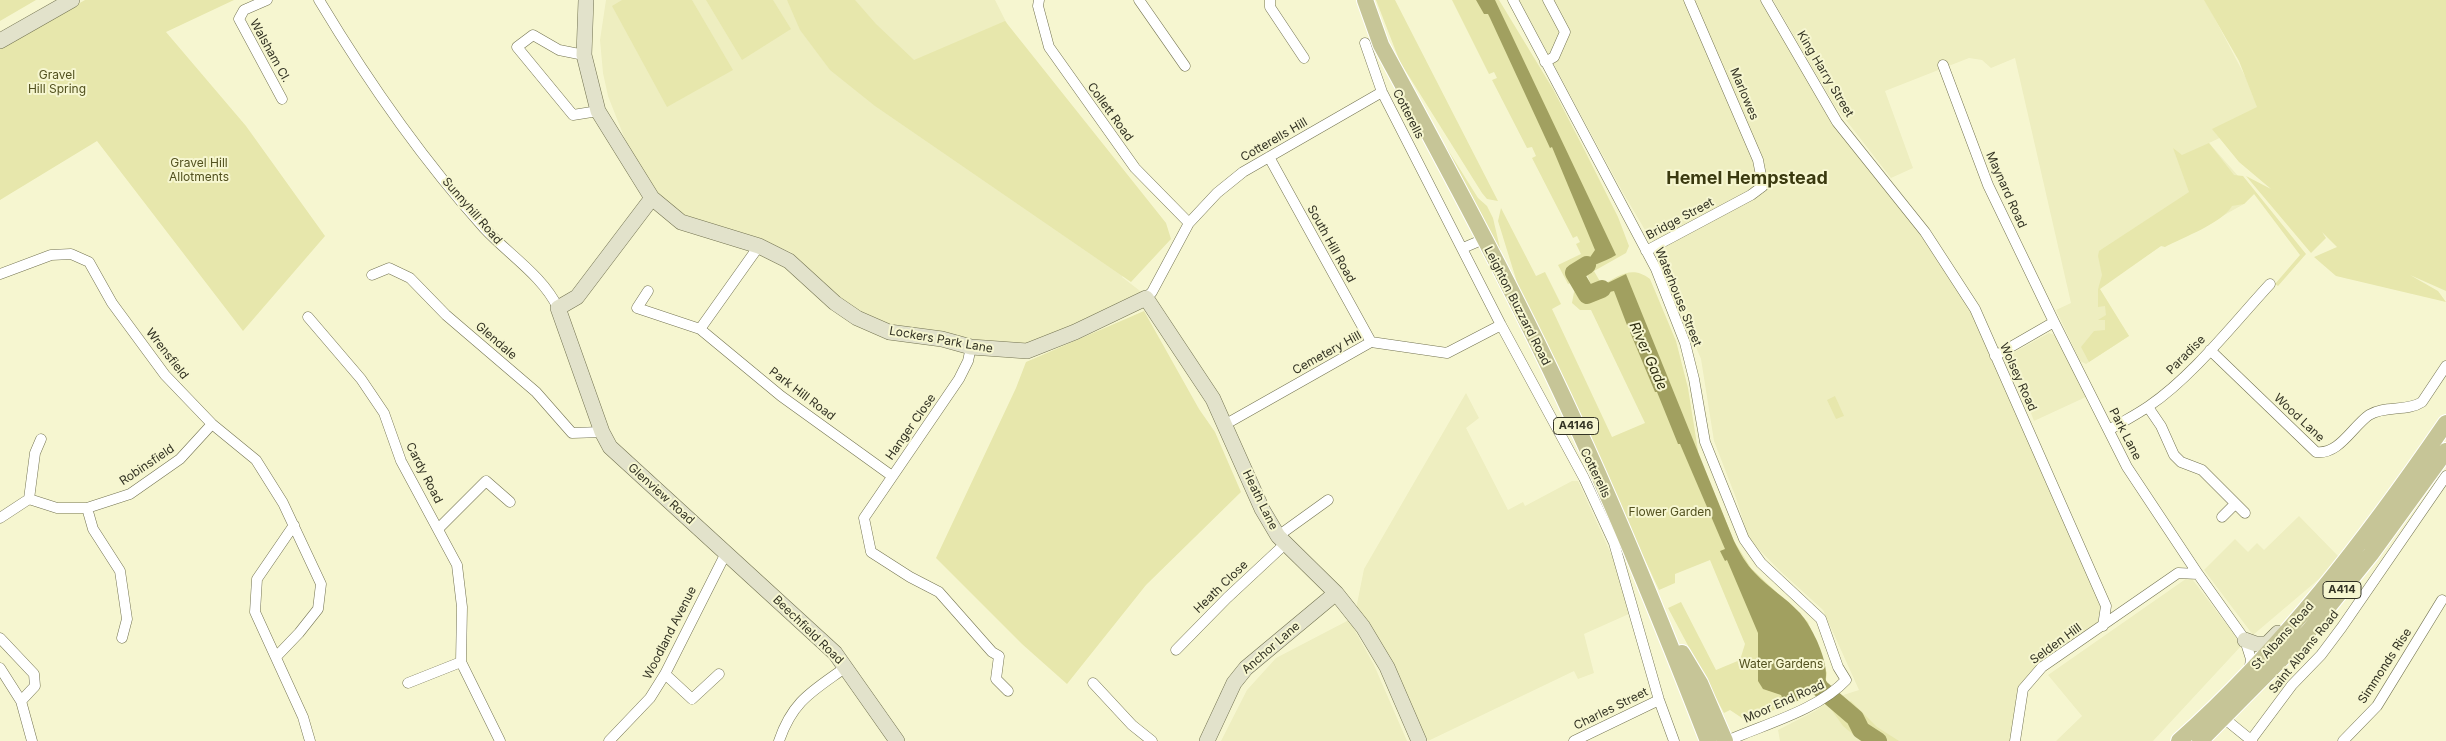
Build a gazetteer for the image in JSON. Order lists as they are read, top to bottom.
{
  "streets": {
    "main road": [
      "Leighton Buzzard Road",
      "A4146",
      "A414",
      "St Albans Road"
    ],
    "street": [
      "Walsham Cl.",
      "King Harry Street",
      "Marlowes",
      "Collett Road",
      "Cotterells",
      "Cotterells Hill",
      "Maynard Road",
      "Sunnyhill Road",
      "Bridge Street",
      "South Hill Road",
      "Waterhouse Street",
      "Lockers Park Lane",
      "Glendale",
      "Cemetery Hill",
      "Wrensfield",
      "Paradise",
      "Wolsey Road",
      "Park Hill Road",
      "Wood Lane",
      "Hanger Close",
      "Park Lane",
      "Robinsfield",
      "Cardy Road",
      "Glenview Road",
      "Heath Lane",
      "Heath Close",
      "Beechfield Road",
      "Woodland Avenue",
      "Selden Hill",
      "Anchor Lane",
      "Saint Albans Road",
      "Simmonds Rise",
      "Moor End Road",
      "Charles Street"
    ]
  },
  "crossings": [
    ["King Harry Street", "Wolsey Road"],
    ["Marlowes", "Bridge Street"],
    ["Collett Road", "Cotterells Hill"],
    ["Cotterells", "Cotterells Hill"],
    ["Cotterells", "Cemetery Hill"],
    ["Cotterells", "Charles Street"],
    ["Cotterells Hill", "South Hill Road"],
    ["Maynard Road", "Park Lane"],
    ["Sunnyhill Road", "Glendale"],
    ["Sunnyhill Road", "Glenview Road"],
    ["Bridge Street", "Waterhouse Street"],
    ["South Hill Road", "Cemetery Hill"],
    ["Waterhouse Street", "Moor End Road"],
    ["Leighton Buzzard Road", "Moor End Road"],
    ["Lockers Park Lane", "Hanger Close"],
    ["Lockers Park Lane", "Heath Lane"],
    ["Glendale", "Glenview Road"],
    ["Cemetery Hill", "Heath Lane"],
    ["Wrensfield", "Robinsfield"],
    ["Paradise", "Wood Lane"],
    ["Paradise", "Park Lane"],
    ["Park Hill Road", "Hanger Close"],
    ["Glenview Road", "Beechfield Road"],
    ["Glenview Road", "Woodland Avenue"],
    ["Heath Lane", "Heath Close"],
    ["Heath Lane", "Anchor Lane"],
    ["A414", "St Albans Road"],
    ["A414", "Saint Albans Road"],
    ["Beechfield Road", "Woodland Avenue"],
    ["St Albans Road", "Saint Albans Road"]
  ],
  "districts": ["Hemel Hempstead"],
  "water": ["River Gade"],
  "parks": [
    "Gravel Hill Spring",
    "Gravel Hill Allotments",
    "Flower Garden",
    "Water Gardens"
  ]
}
